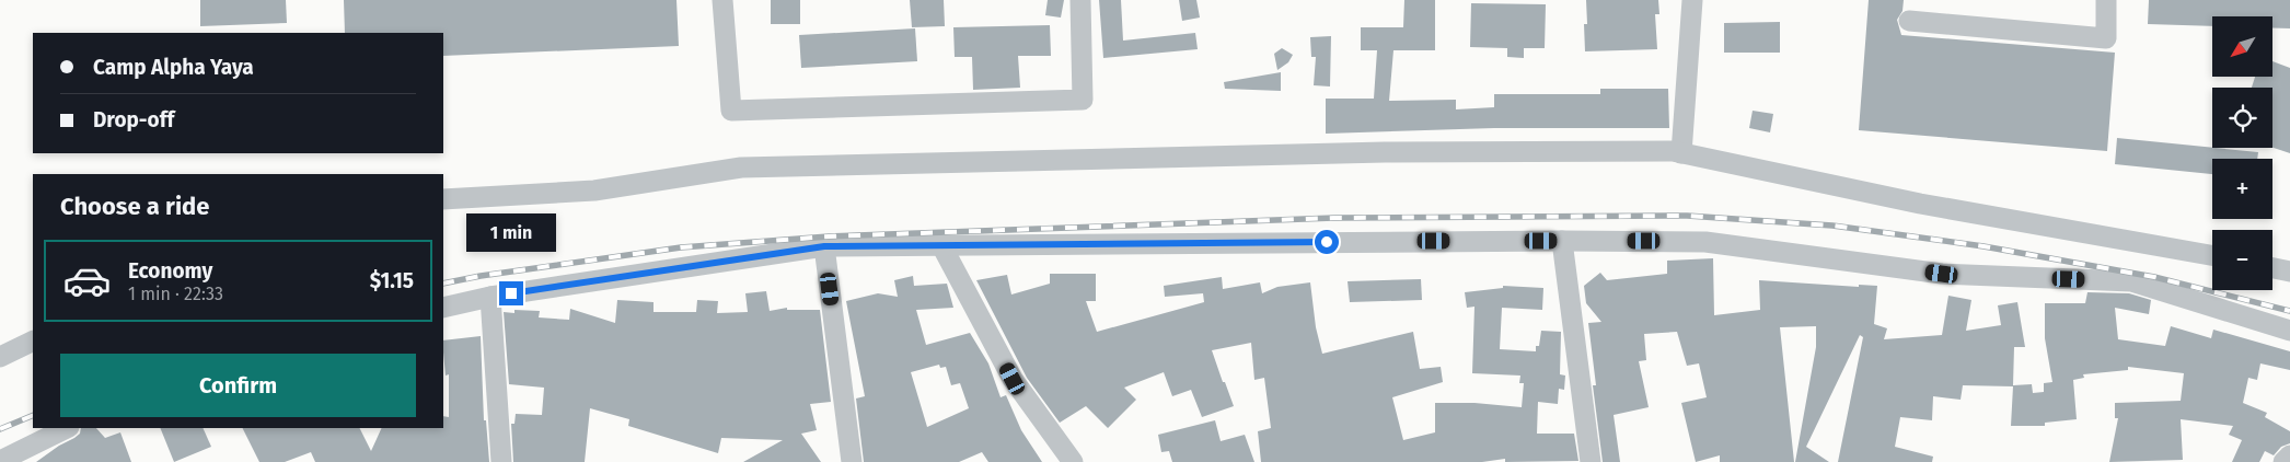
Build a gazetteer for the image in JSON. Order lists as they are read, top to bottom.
{
  "north": "bottom left",
  "page": {
    "map_buttons": ["+", "−"],
    "banner": ["Camp Alpha Yaya", "Drop-off"],
    "heading": "Choose a ride",
    "bubble": "1 min",
    "list": [
      {
        "name": "Economy",
        "note": "1 min · 22:33",
        "value": "$1.15"
      }
    ],
    "buttons": "Confirm"
  }
}
